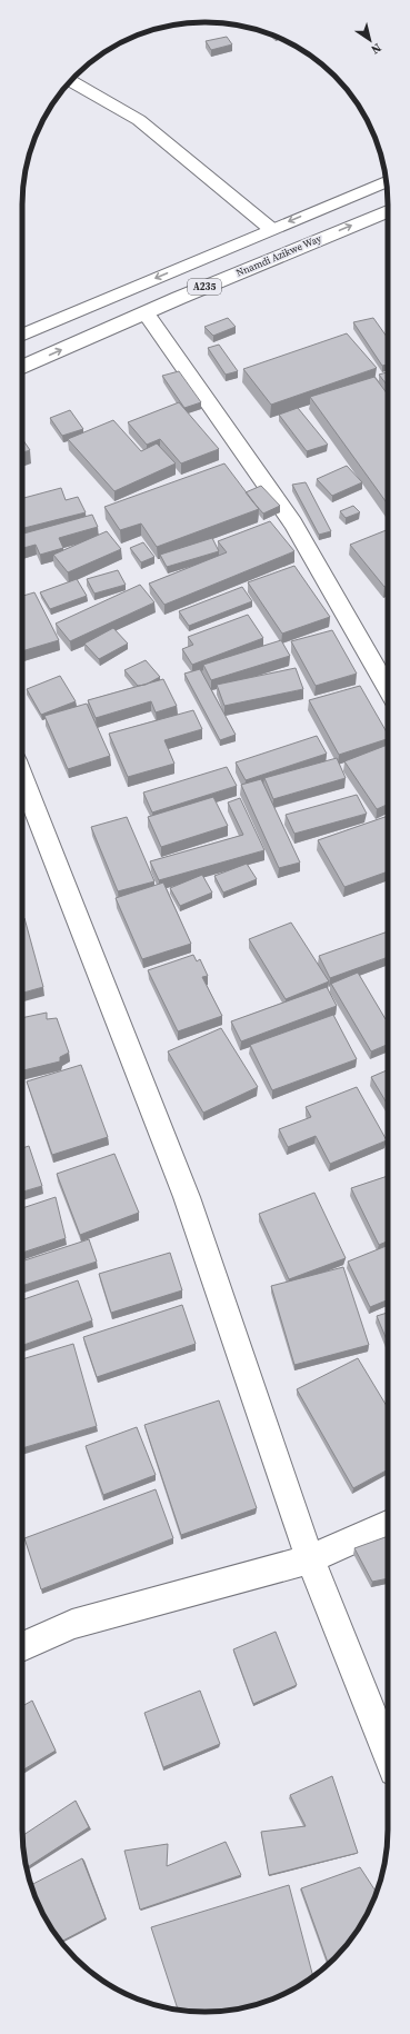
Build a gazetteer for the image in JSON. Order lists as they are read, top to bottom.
{
  "streets": {
    "main road": ["Nnamdi Azikwe Way", "A235"]
  },
  "north": "bottom right"
}
